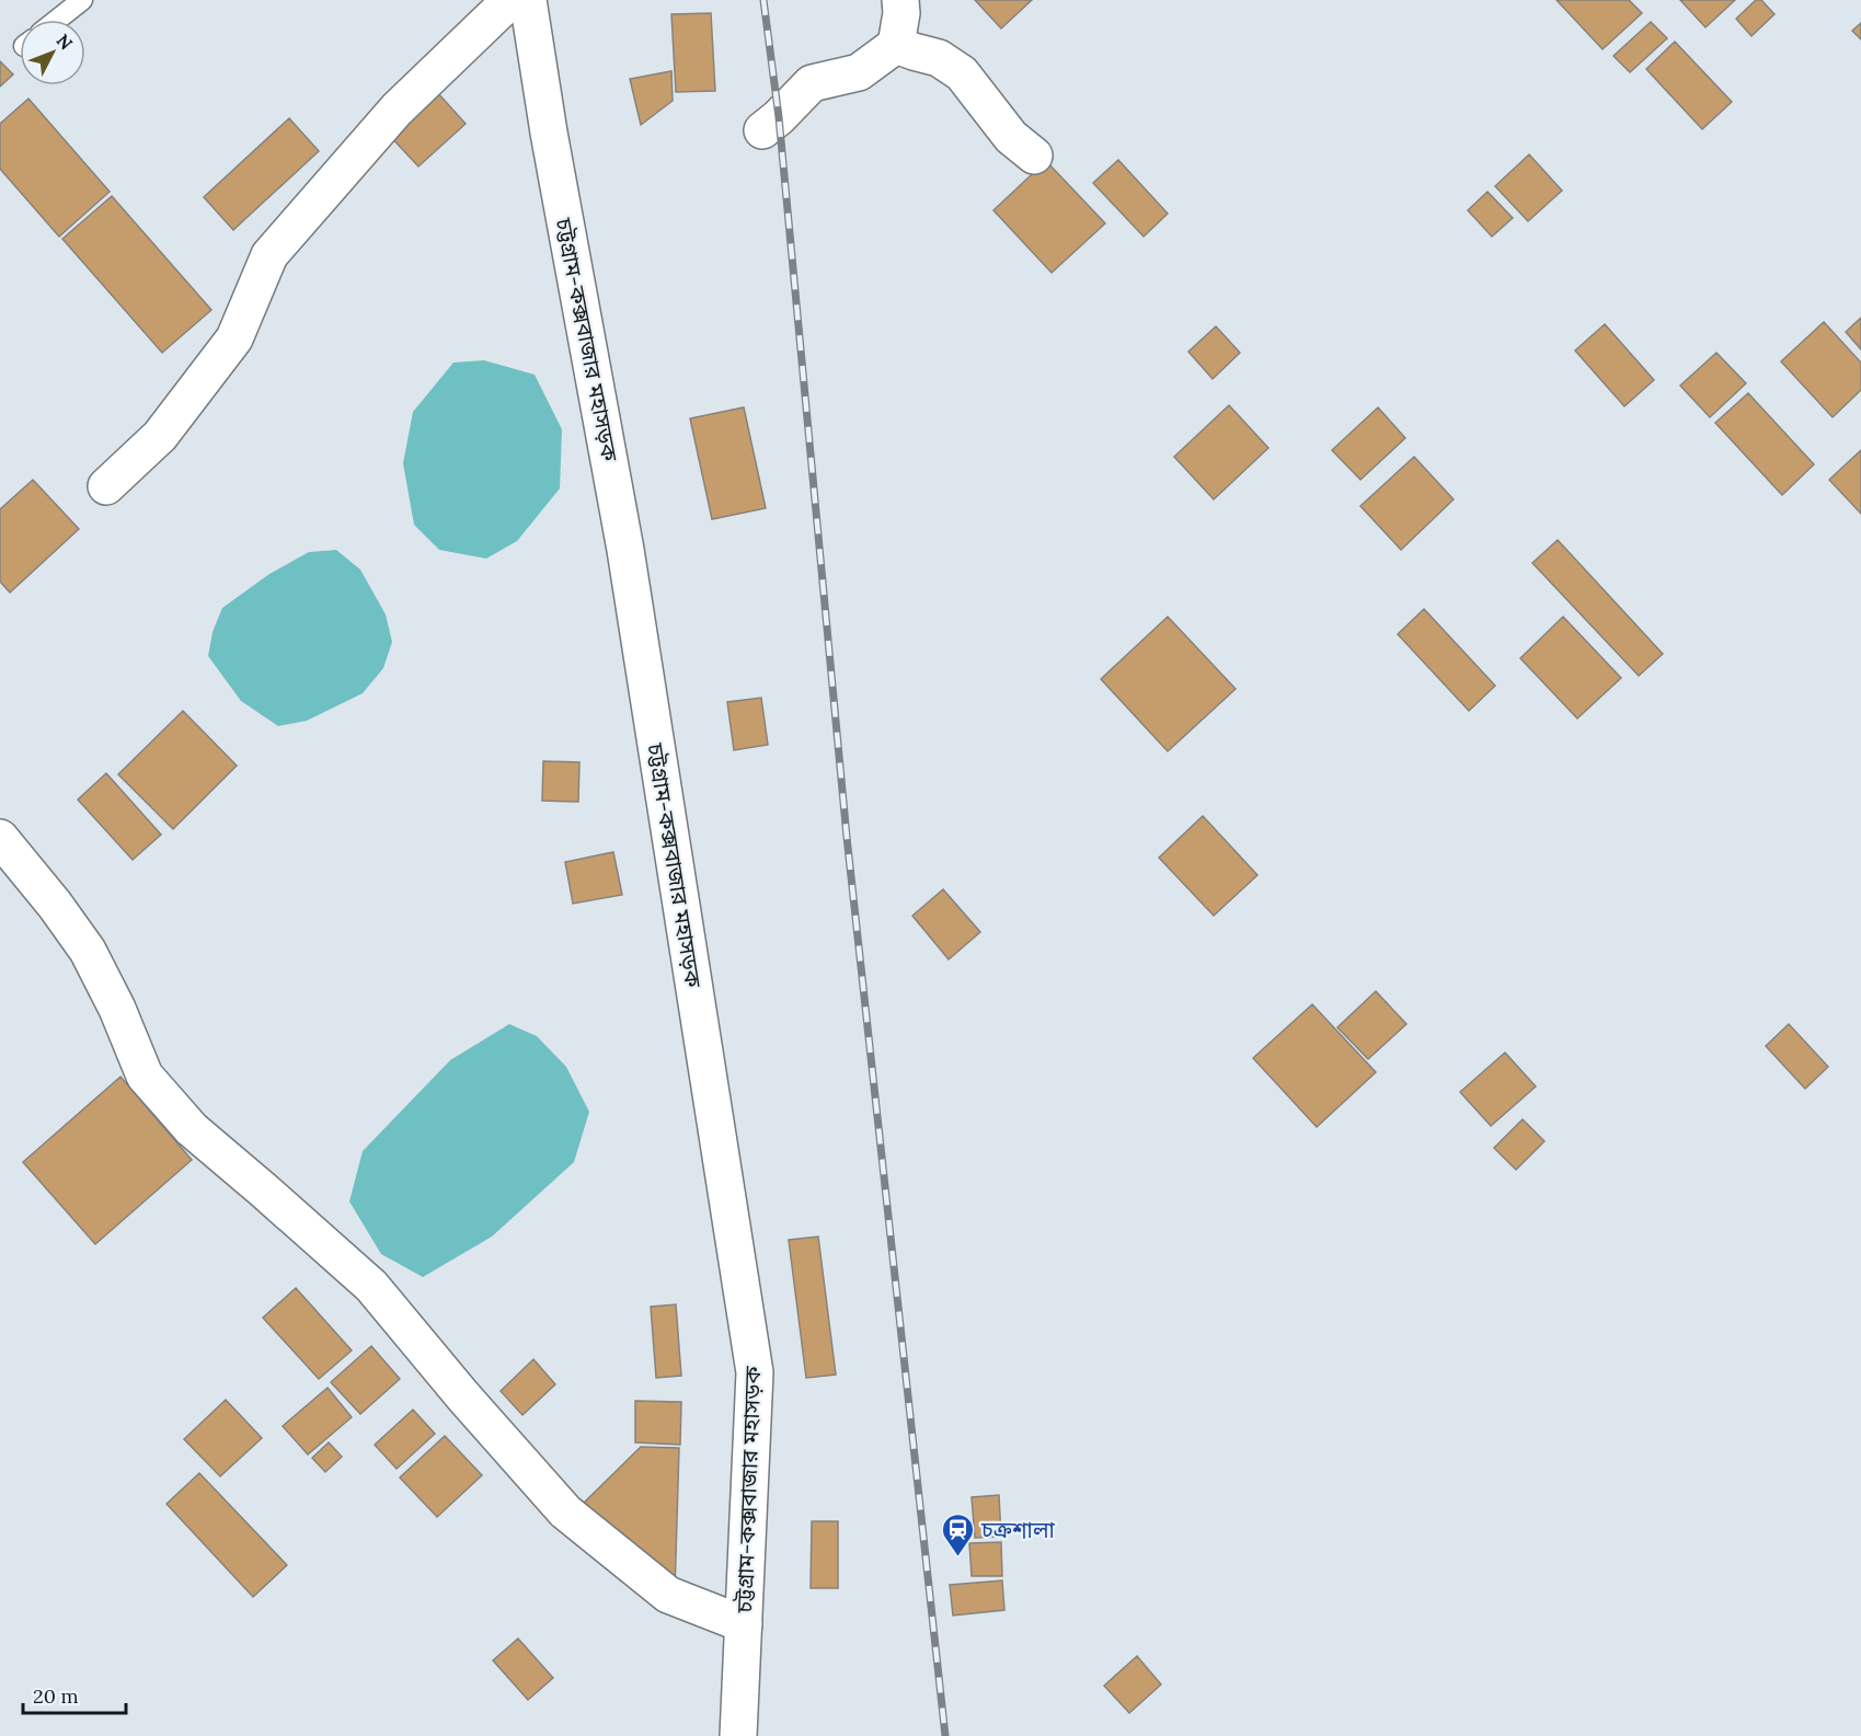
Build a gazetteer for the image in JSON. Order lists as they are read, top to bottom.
{
  "streets": {
    "main road": ["চট্টগ্রাম-কক্সবাজার মহাসড়ক"]
  },
  "places": {
    "station": ["চক্রশালা"]
  },
  "scale_bar": "20 m",
  "north": "top right"
}
